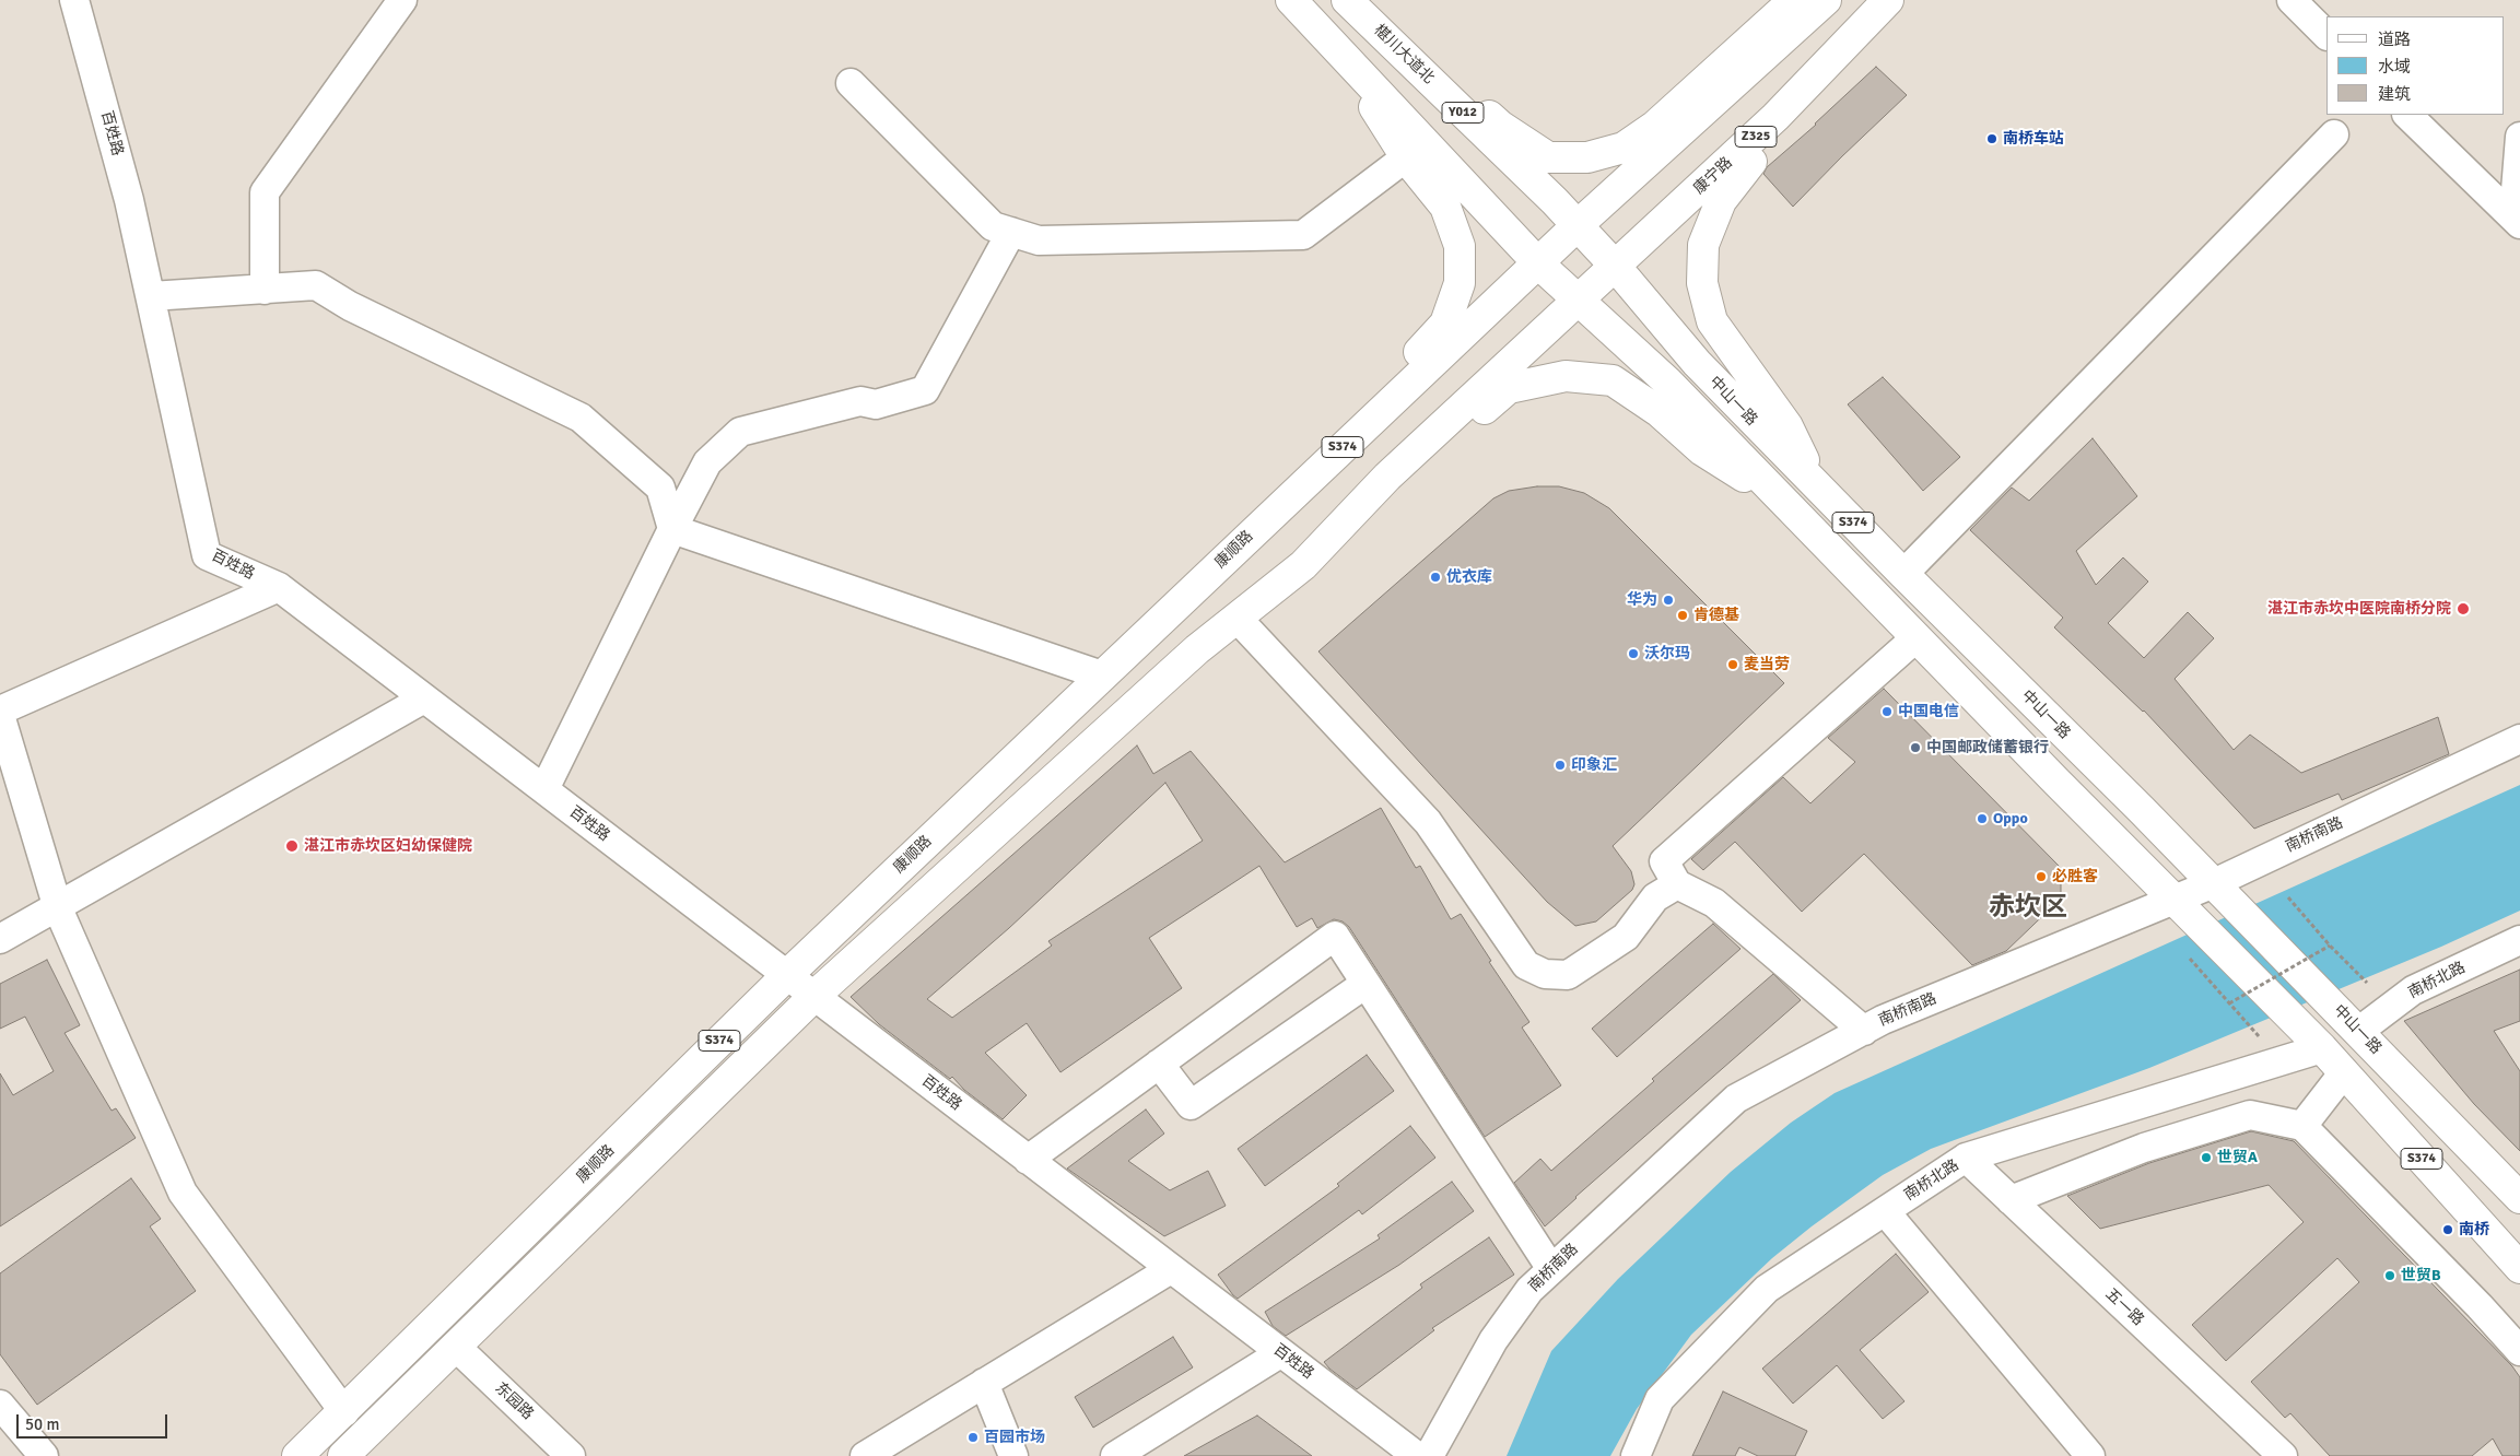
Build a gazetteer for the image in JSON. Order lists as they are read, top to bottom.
{
  "streets": {
    "main road": [
      "椹川大道北",
      "Y012",
      "Z325",
      "康宁路",
      "中山一路",
      "S374",
      "康顺路"
    ],
    "street": [
      "百姓路",
      "南桥南路",
      "南桥北路",
      "五一路",
      "东园路"
    ]
  },
  "crossings": [
    ["椹川大道北", "中山一路"],
    ["椹川大道北", "S374"],
    ["百姓路", "S374"],
    ["百姓路", "康顺路"],
    ["康宁路", "中山一路"],
    ["康宁路", "S374"],
    ["中山一路", "S374"],
    ["中山一路", "南桥南路"],
    ["中山一路", "南桥北路"],
    ["S374", "康顺路"],
    ["S374", "南桥南路"],
    ["S374", "南桥北路"],
    ["S374", "东园路"],
    ["南桥北路", "五一路"]
  ],
  "districts": ["赤坎区"],
  "places": [
    "南桥车站",
    "优衣库",
    "华为",
    "湛江市赤坎中医院南桥分院",
    "肯德基",
    "沃尔玛",
    "麦当劳",
    "中国电信",
    "中国邮政储蓄银行",
    "印象汇",
    "Oppo",
    "湛江市赤坎区妇幼保健院",
    "必胜客",
    "世贸A",
    "南桥",
    "世贸B",
    "百园市场"
  ],
  "legend": ["道路", "水域", "建筑"],
  "scale_bar": "50 m"
}
